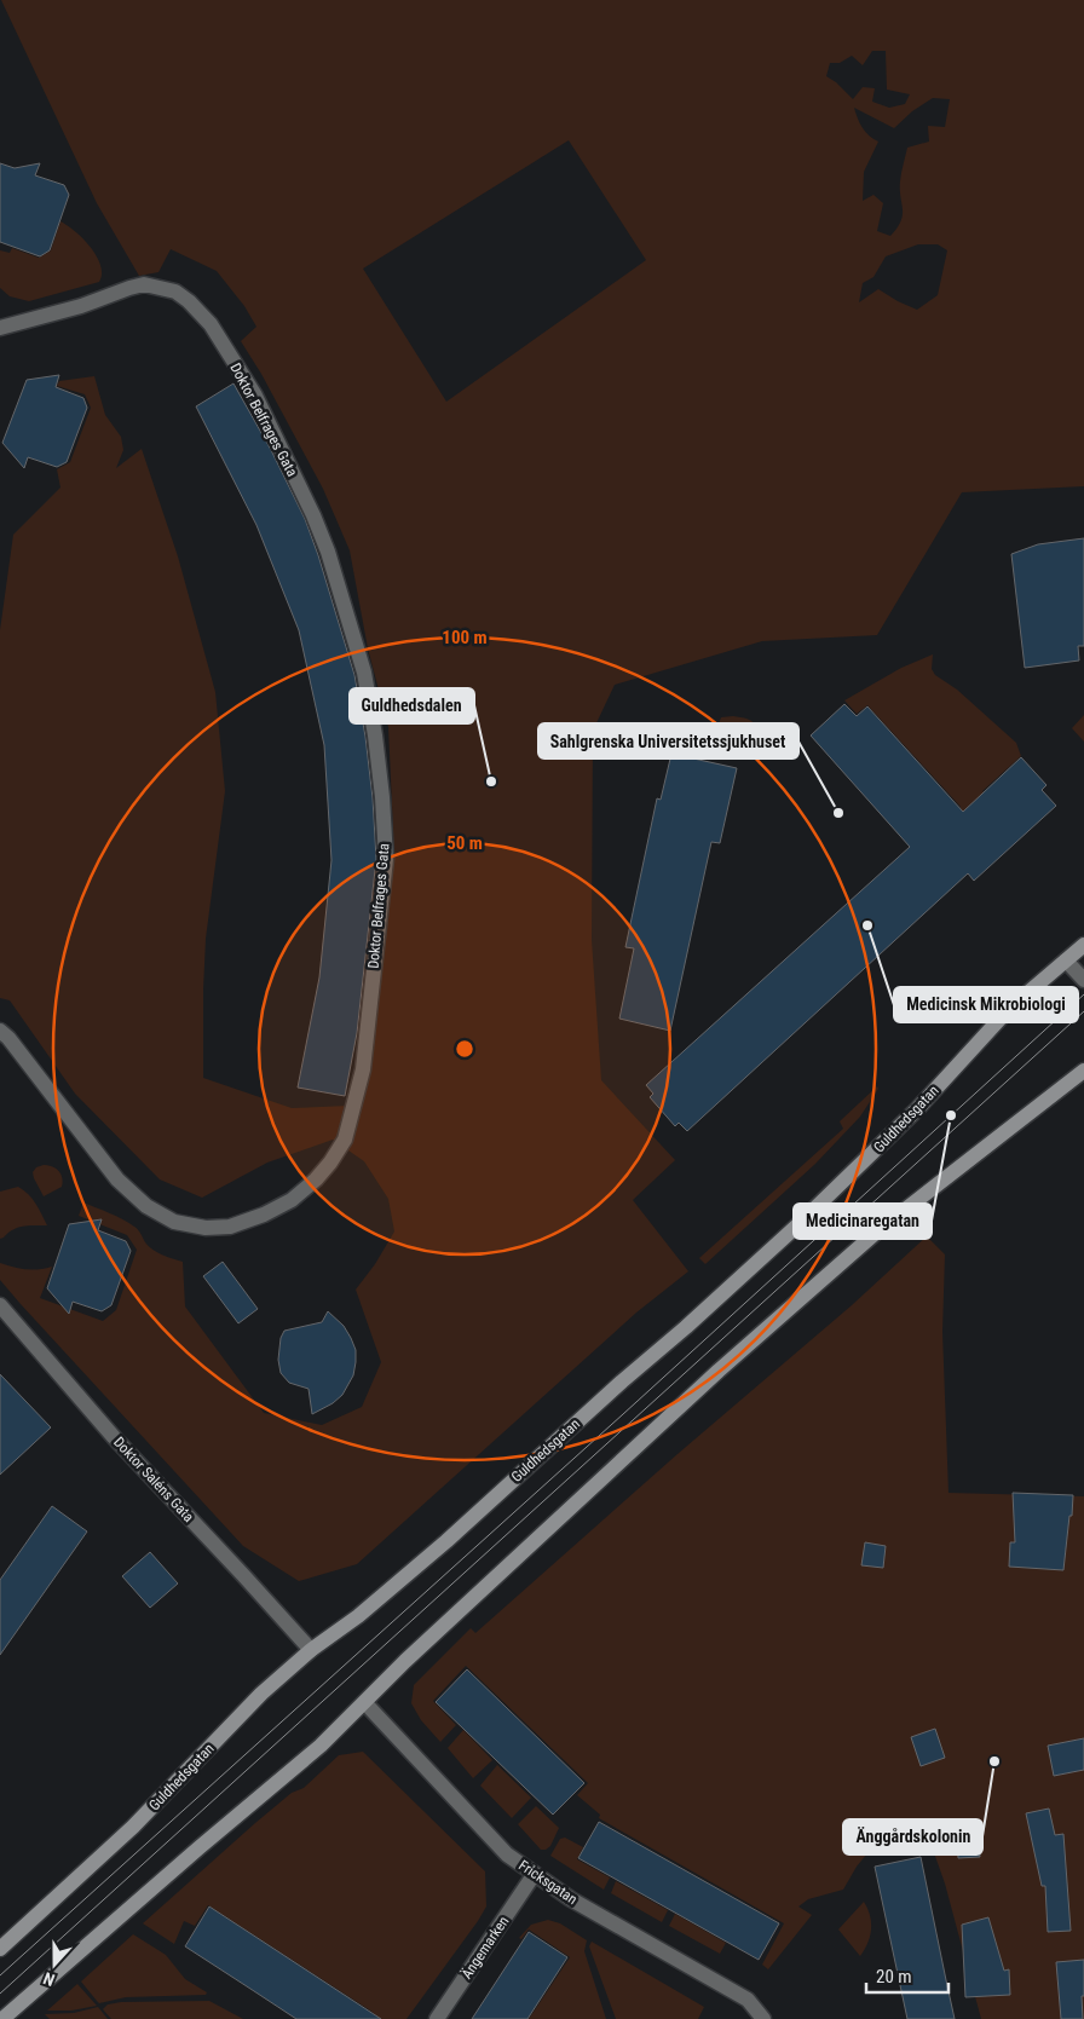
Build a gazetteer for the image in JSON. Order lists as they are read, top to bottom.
{
  "streets": {
    "street": [
      "Doktor Belfrages Gata",
      "Guldhedsgatan",
      "Doktor Saléns Gata",
      "Fricksgatan",
      "Ängemarken"
    ]
  },
  "crossings": [
    ["Guldhedsgatan", "Doktor Saléns Gata"],
    ["Fricksgatan", "Ängemarken"]
  ],
  "places": [
    "Guldhedsdalen",
    "Sahlgrenska Universitetssjukhuset",
    "Medicinsk Mikrobiologi",
    "Medicinaregatan",
    "Änggårdskolonin"
  ],
  "scale_bar": "20 m",
  "north": "bottom",
  "rings": ["100 m", "50 m"]
}
